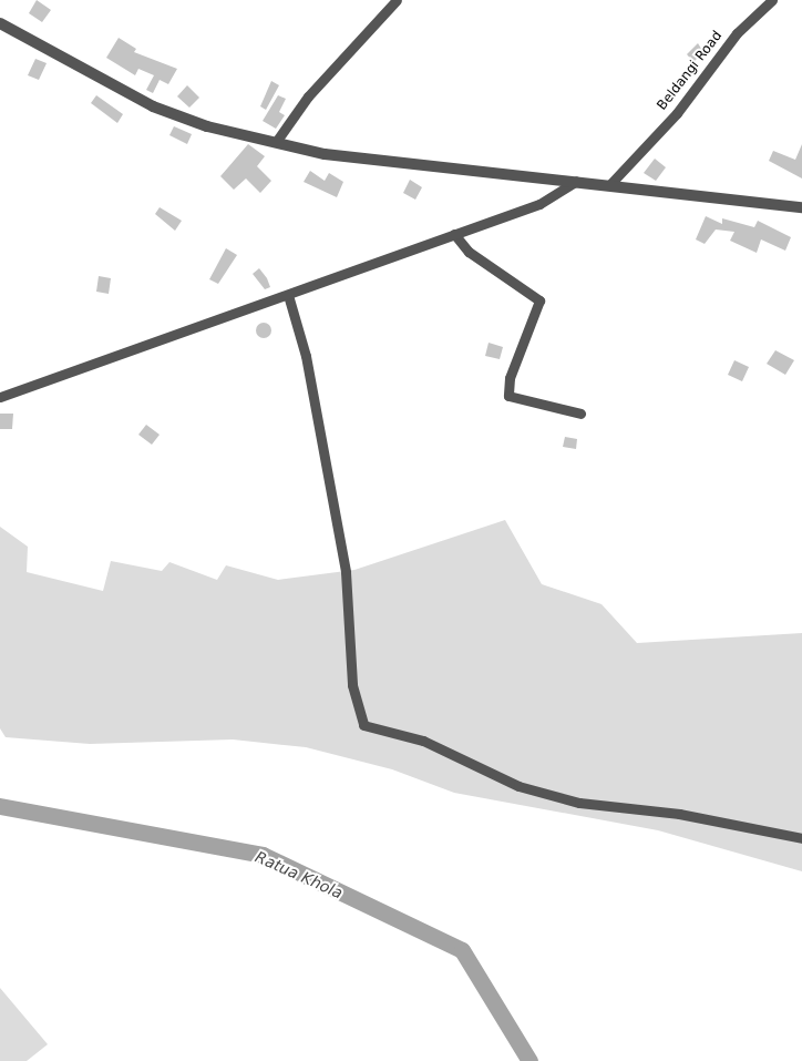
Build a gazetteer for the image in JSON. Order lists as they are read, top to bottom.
{
  "streets": {
    "street": ["Beldangi Road"]
  },
  "water": ["Ratua Khola"]
}
